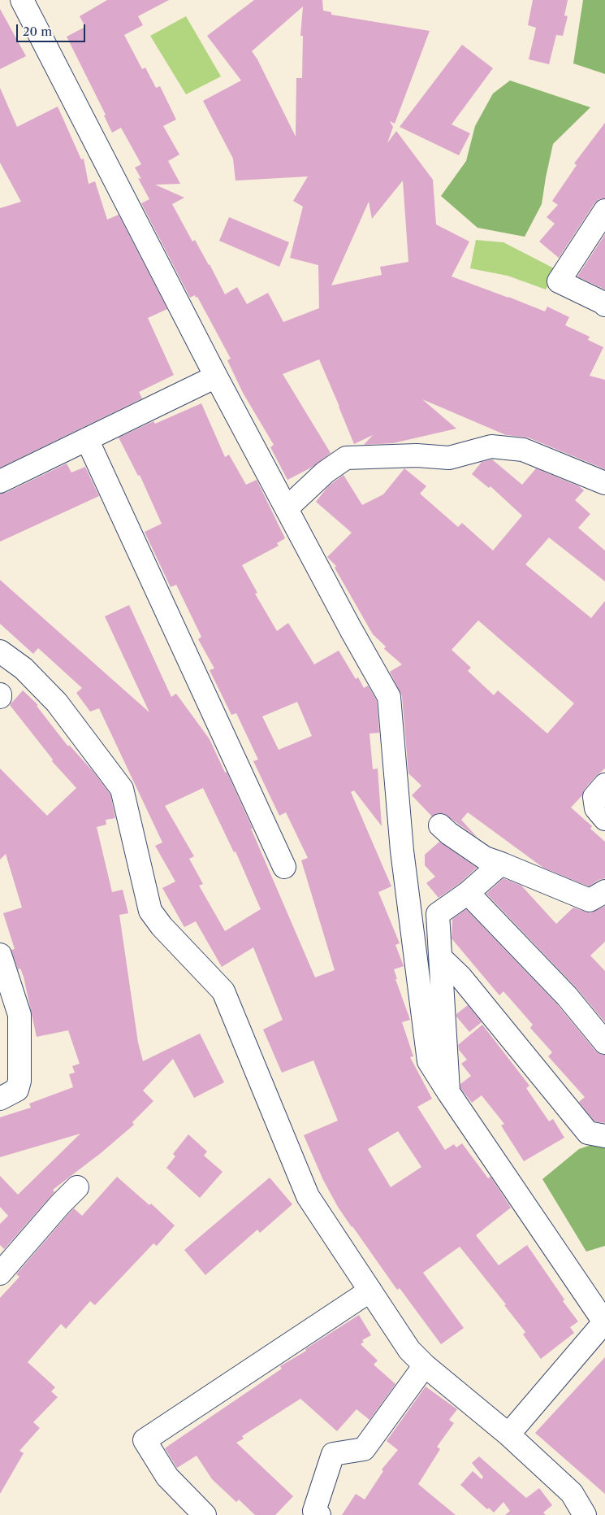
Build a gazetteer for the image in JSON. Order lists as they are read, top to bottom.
{
  "scale_bar": "20 m"
}
